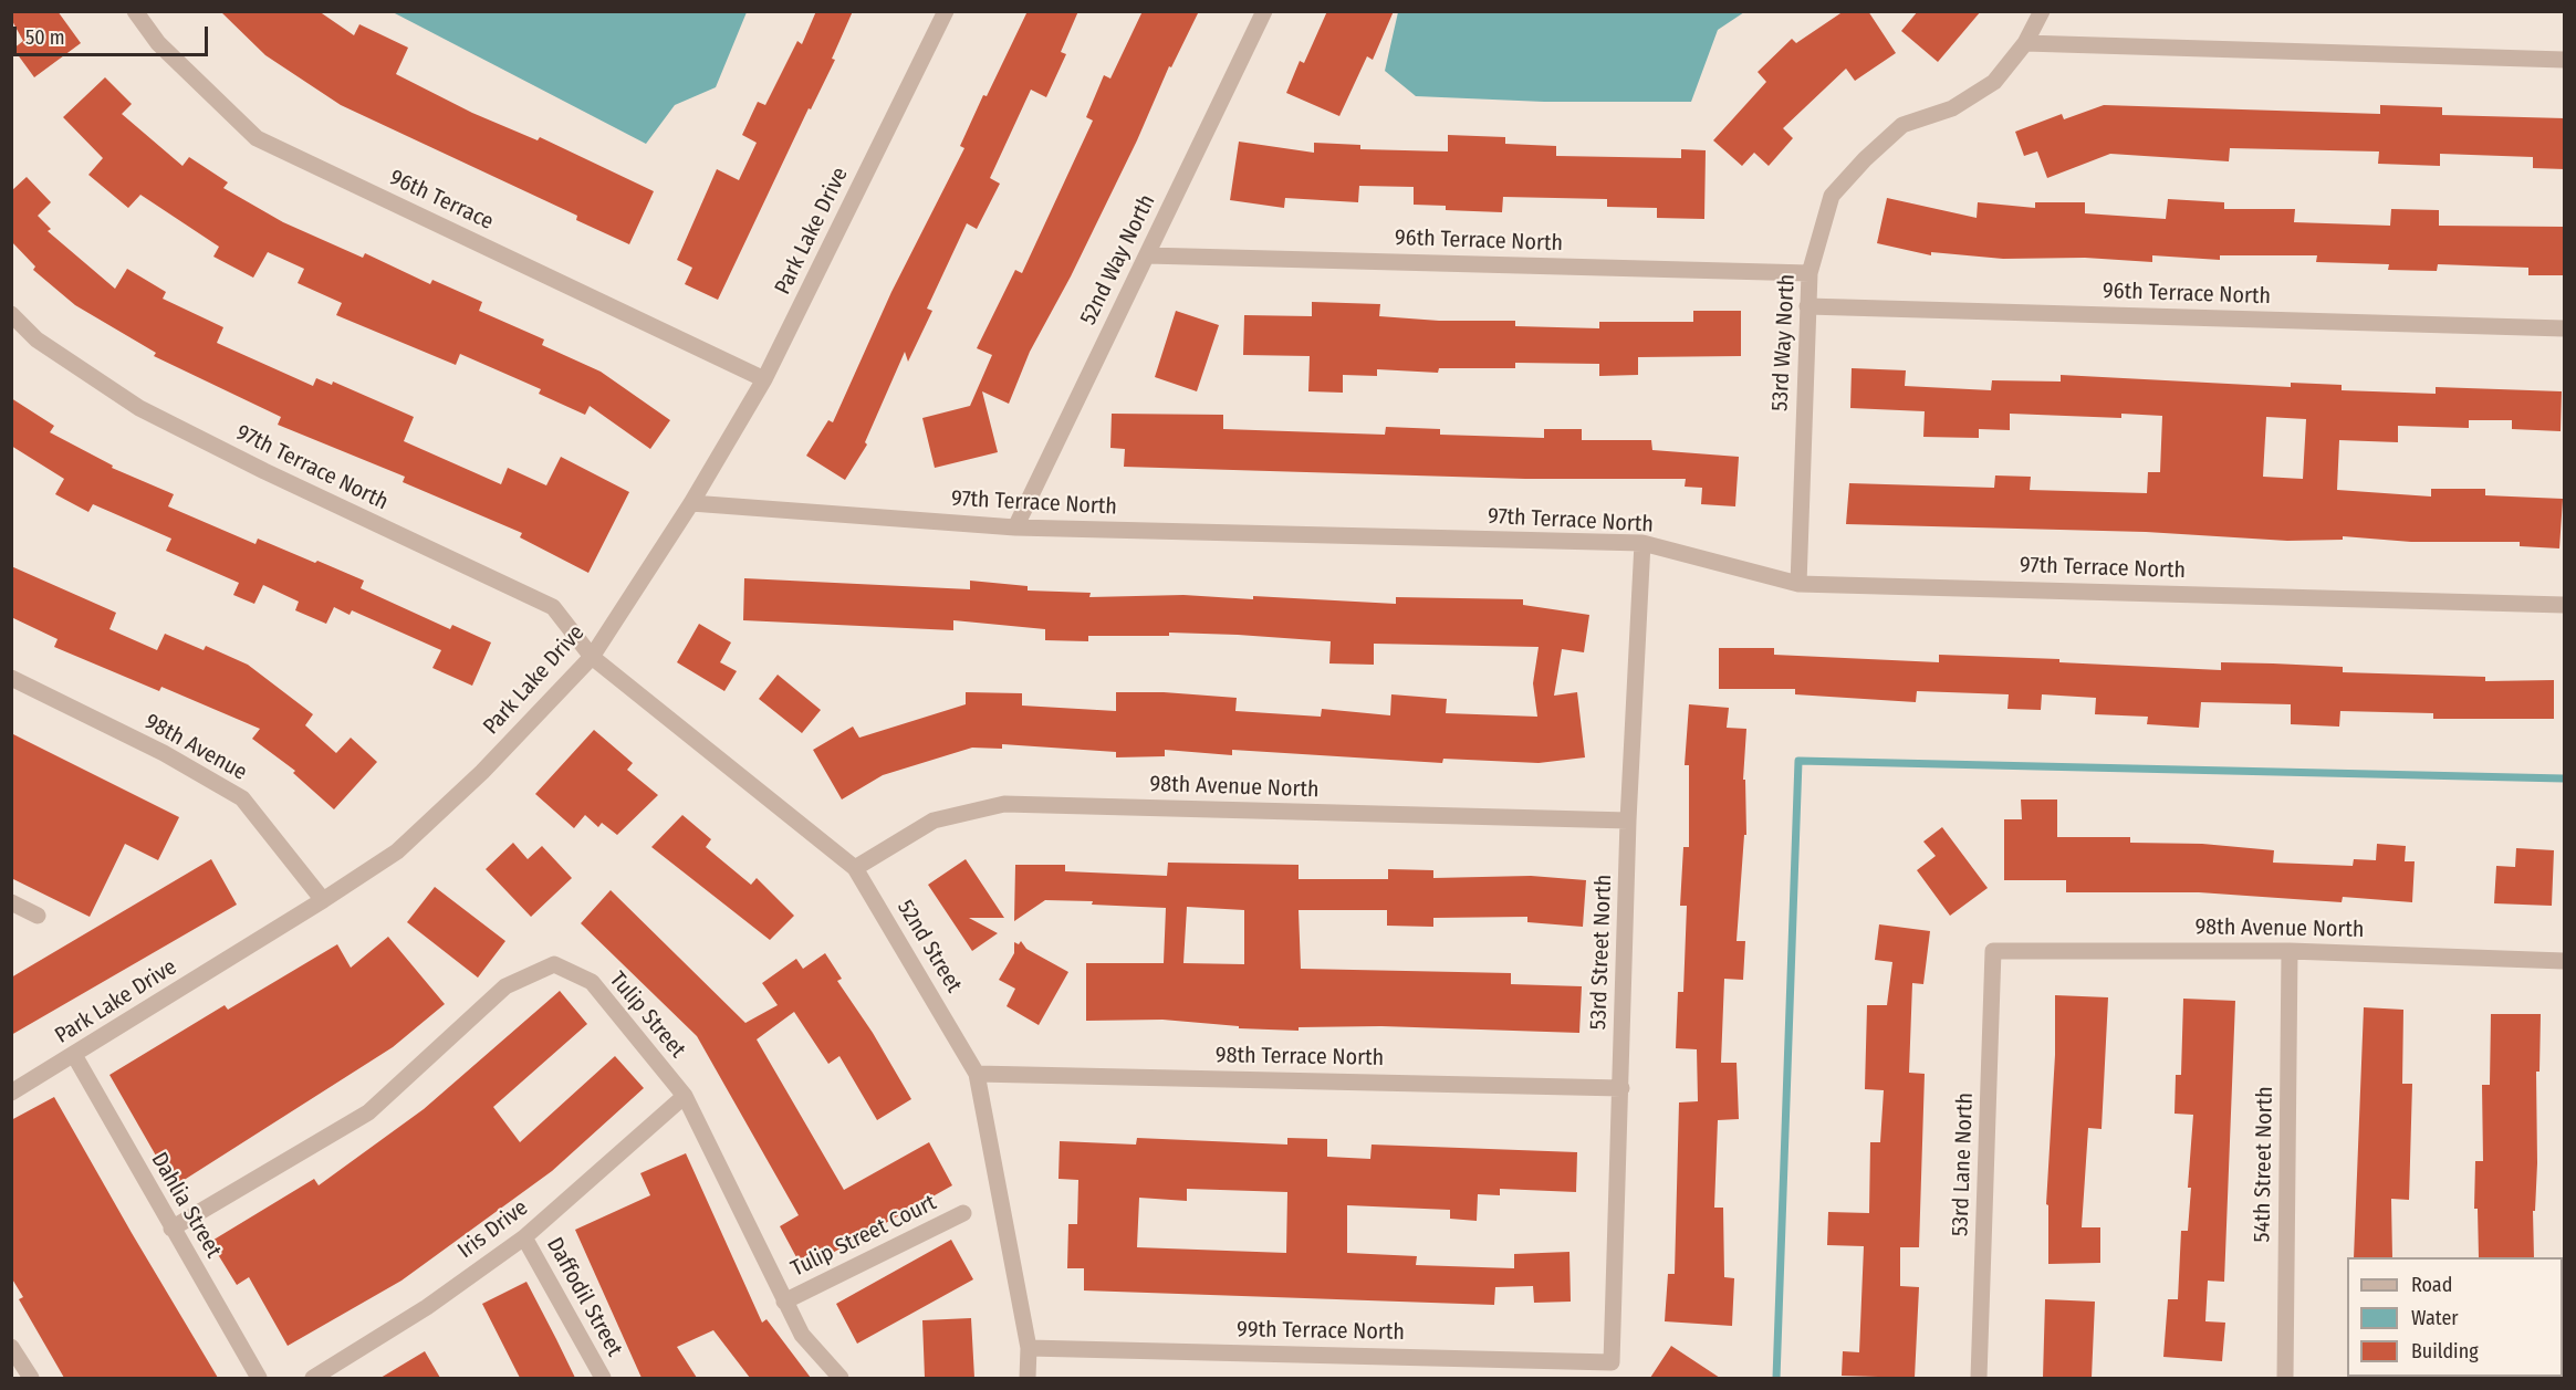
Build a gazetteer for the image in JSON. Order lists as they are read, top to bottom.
{
  "streets": {
    "street": [
      "96th Terrace",
      "Park Lake Drive",
      "96th Terrace North",
      "52nd Way North",
      "53rd Way North",
      "97th Terrace North",
      "98th Avenue",
      "98th Avenue North",
      "52nd Street",
      "53rd Street North",
      "Tulip Street",
      "98th Terrace North",
      "53rd Lane North",
      "54th Street North",
      "Dahlia Street",
      "Iris Drive",
      "Tulip Street Court",
      "Daffodil Street",
      "99th Terrace North"
    ]
  },
  "crossings": [
    ["96th Terrace", "Park Lake Drive"],
    ["Park Lake Drive", "97th Terrace North"],
    ["Park Lake Drive", "98th Avenue"],
    ["Park Lake Drive", "52nd Street"],
    ["Park Lake Drive", "Dahlia Street"],
    ["96th Terrace North", "52nd Way North"],
    ["96th Terrace North", "53rd Way North"],
    ["52nd Way North", "97th Terrace North"],
    ["53rd Way North", "97th Terrace North"],
    ["97th Terrace North", "52nd Street"],
    ["97th Terrace North", "53rd Street North"],
    ["98th Avenue North", "52nd Street"],
    ["98th Avenue North", "53rd Street North"],
    ["98th Avenue North", "53rd Lane North"],
    ["98th Avenue North", "54th Street North"],
    ["52nd Street", "98th Terrace North"],
    ["52nd Street", "99th Terrace North"],
    ["53rd Street North", "98th Terrace North"],
    ["53rd Street North", "99th Terrace North"],
    ["Tulip Street", "Dahlia Street"],
    ["Tulip Street", "Iris Drive"],
    ["Tulip Street", "Tulip Street Court"],
    ["Iris Drive", "Daffodil Street"]
  ],
  "legend": ["Road", "Water", "Building"],
  "scale_bar": "50 m"
}
